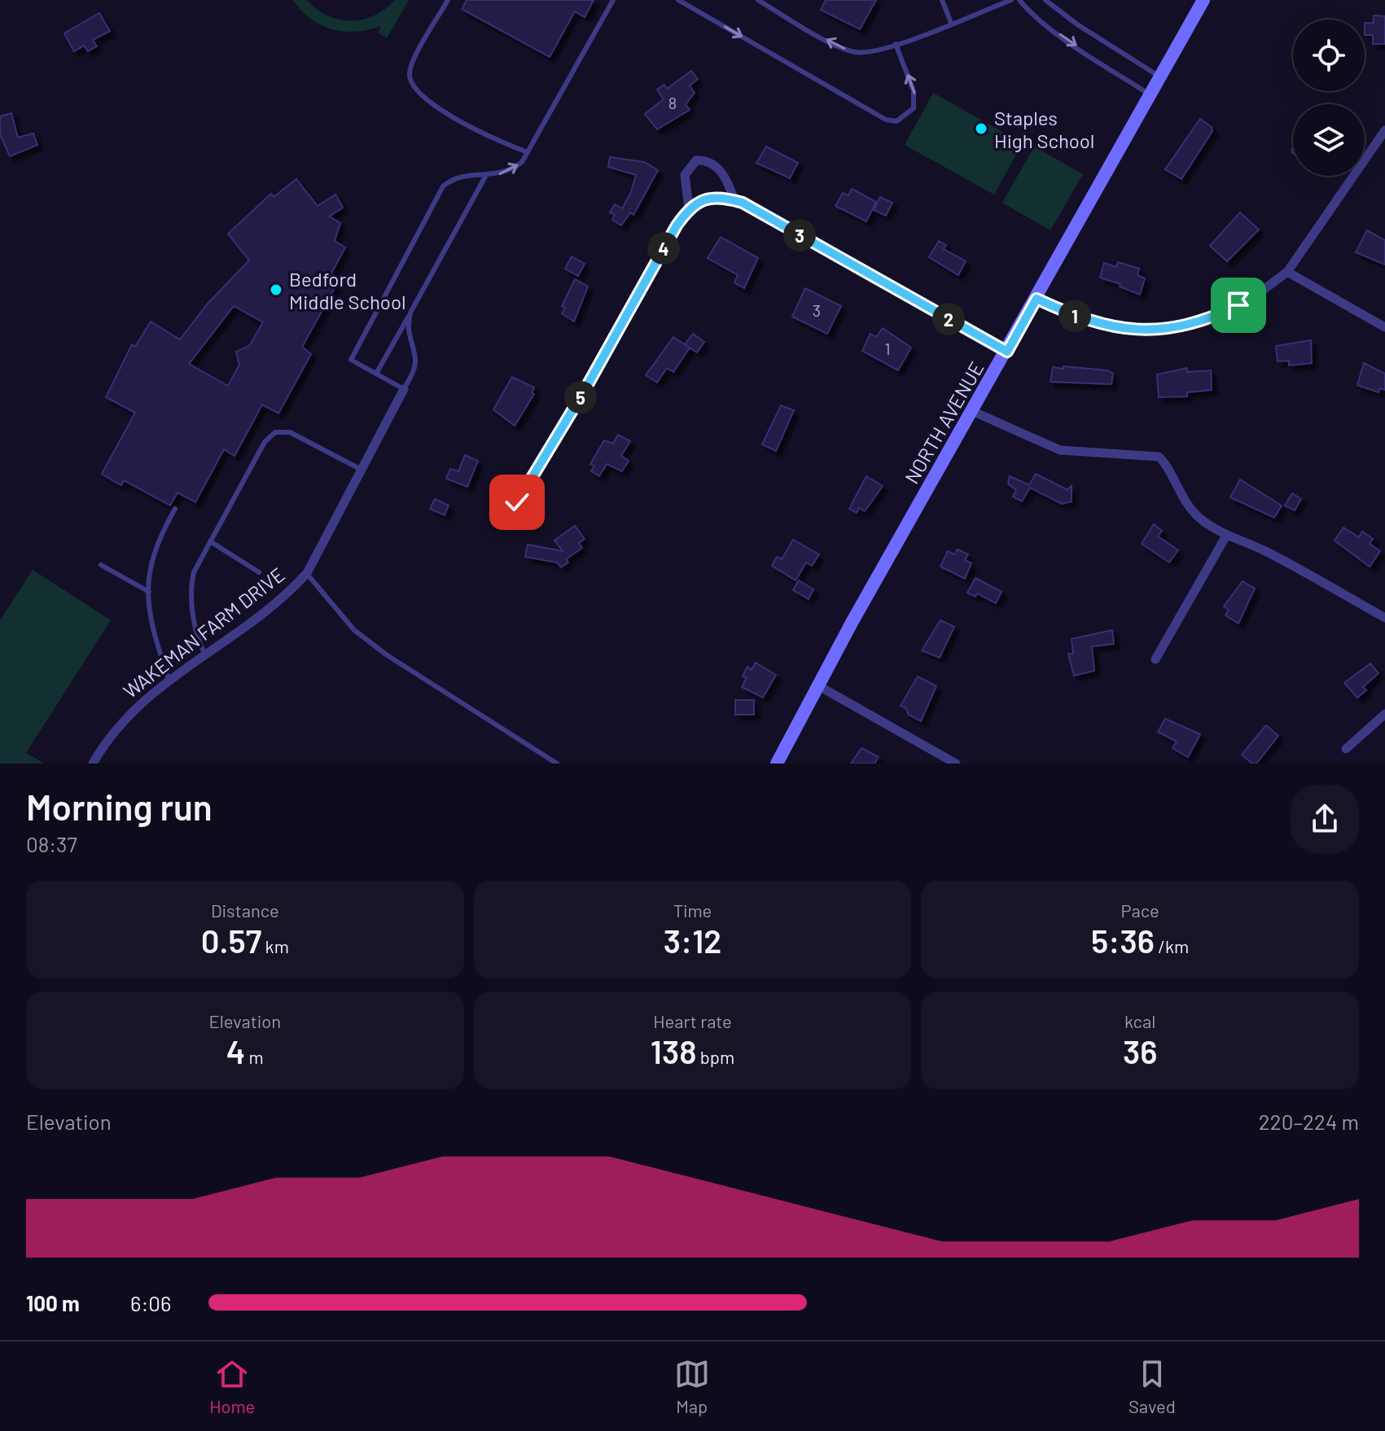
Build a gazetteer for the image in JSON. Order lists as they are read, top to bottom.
{
  "streets": {
    "street": ["NORTH AVENUE", "WAKEMAN FARM DRIVE"]
  },
  "places": ["Staples High School", "Bedford Middle School"],
  "house_numbers": ["8", "3", "1"],
  "page": {
    "pins": [
      "3",
      "4",
      "1",
      "2",
      "5"
    ],
    "heading": ["Morning run", "08:37"],
    "stats": [
      ["Distance", "0.57 km"],
      ["Time", "3:12"],
      ["Pace", "5:36 /km"],
      ["Elevation", "4 m"],
      ["Heart rate", "138 bpm"],
      ["kcal", "36"]
    ],
    "chart": ["Elevation", "220–224 m"],
    "list": [
      {
        "name": "100 m",
        "note": "6:06"
      }
    ],
    "tabs": ["Home", "Map", "Saved"]
  }
}
